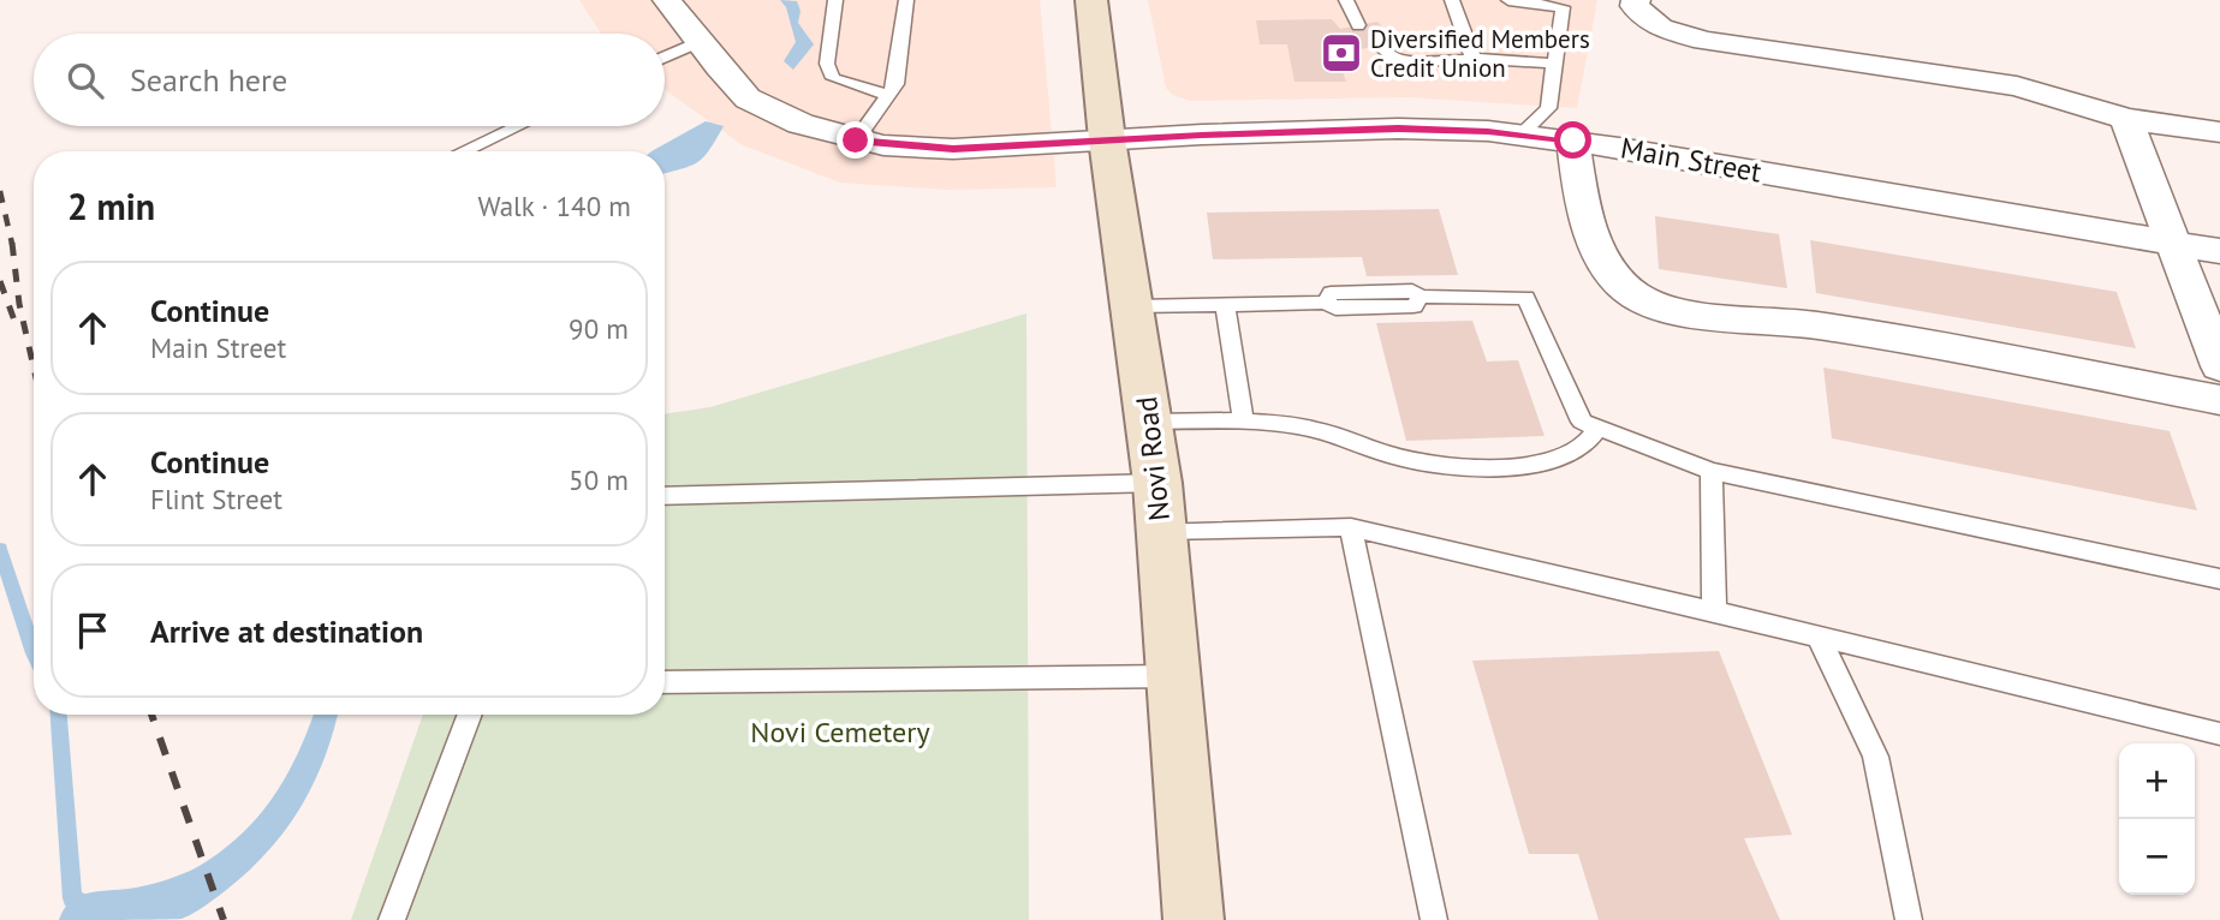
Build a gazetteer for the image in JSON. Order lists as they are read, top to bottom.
{
  "streets": {
    "main road": ["Novi Road"],
    "street": ["Main Street"]
  },
  "crossings": [
    ["Main Street", "Novi Road"]
  ],
  "parks": ["Novi Cemetery"],
  "places": {
    "bank": ["Diversified Members Credit Union"]
  },
  "page": {
    "search": "Search here",
    "heading": ["2 min", "Walk · 140 m"],
    "list": [
      ["Continue", "Main Street", "90 m"],
      ["Continue", "Flint Street", "50 m"],
      "Arrive at destination"
    ],
    "map_buttons": ["+", "−"]
  }
}
